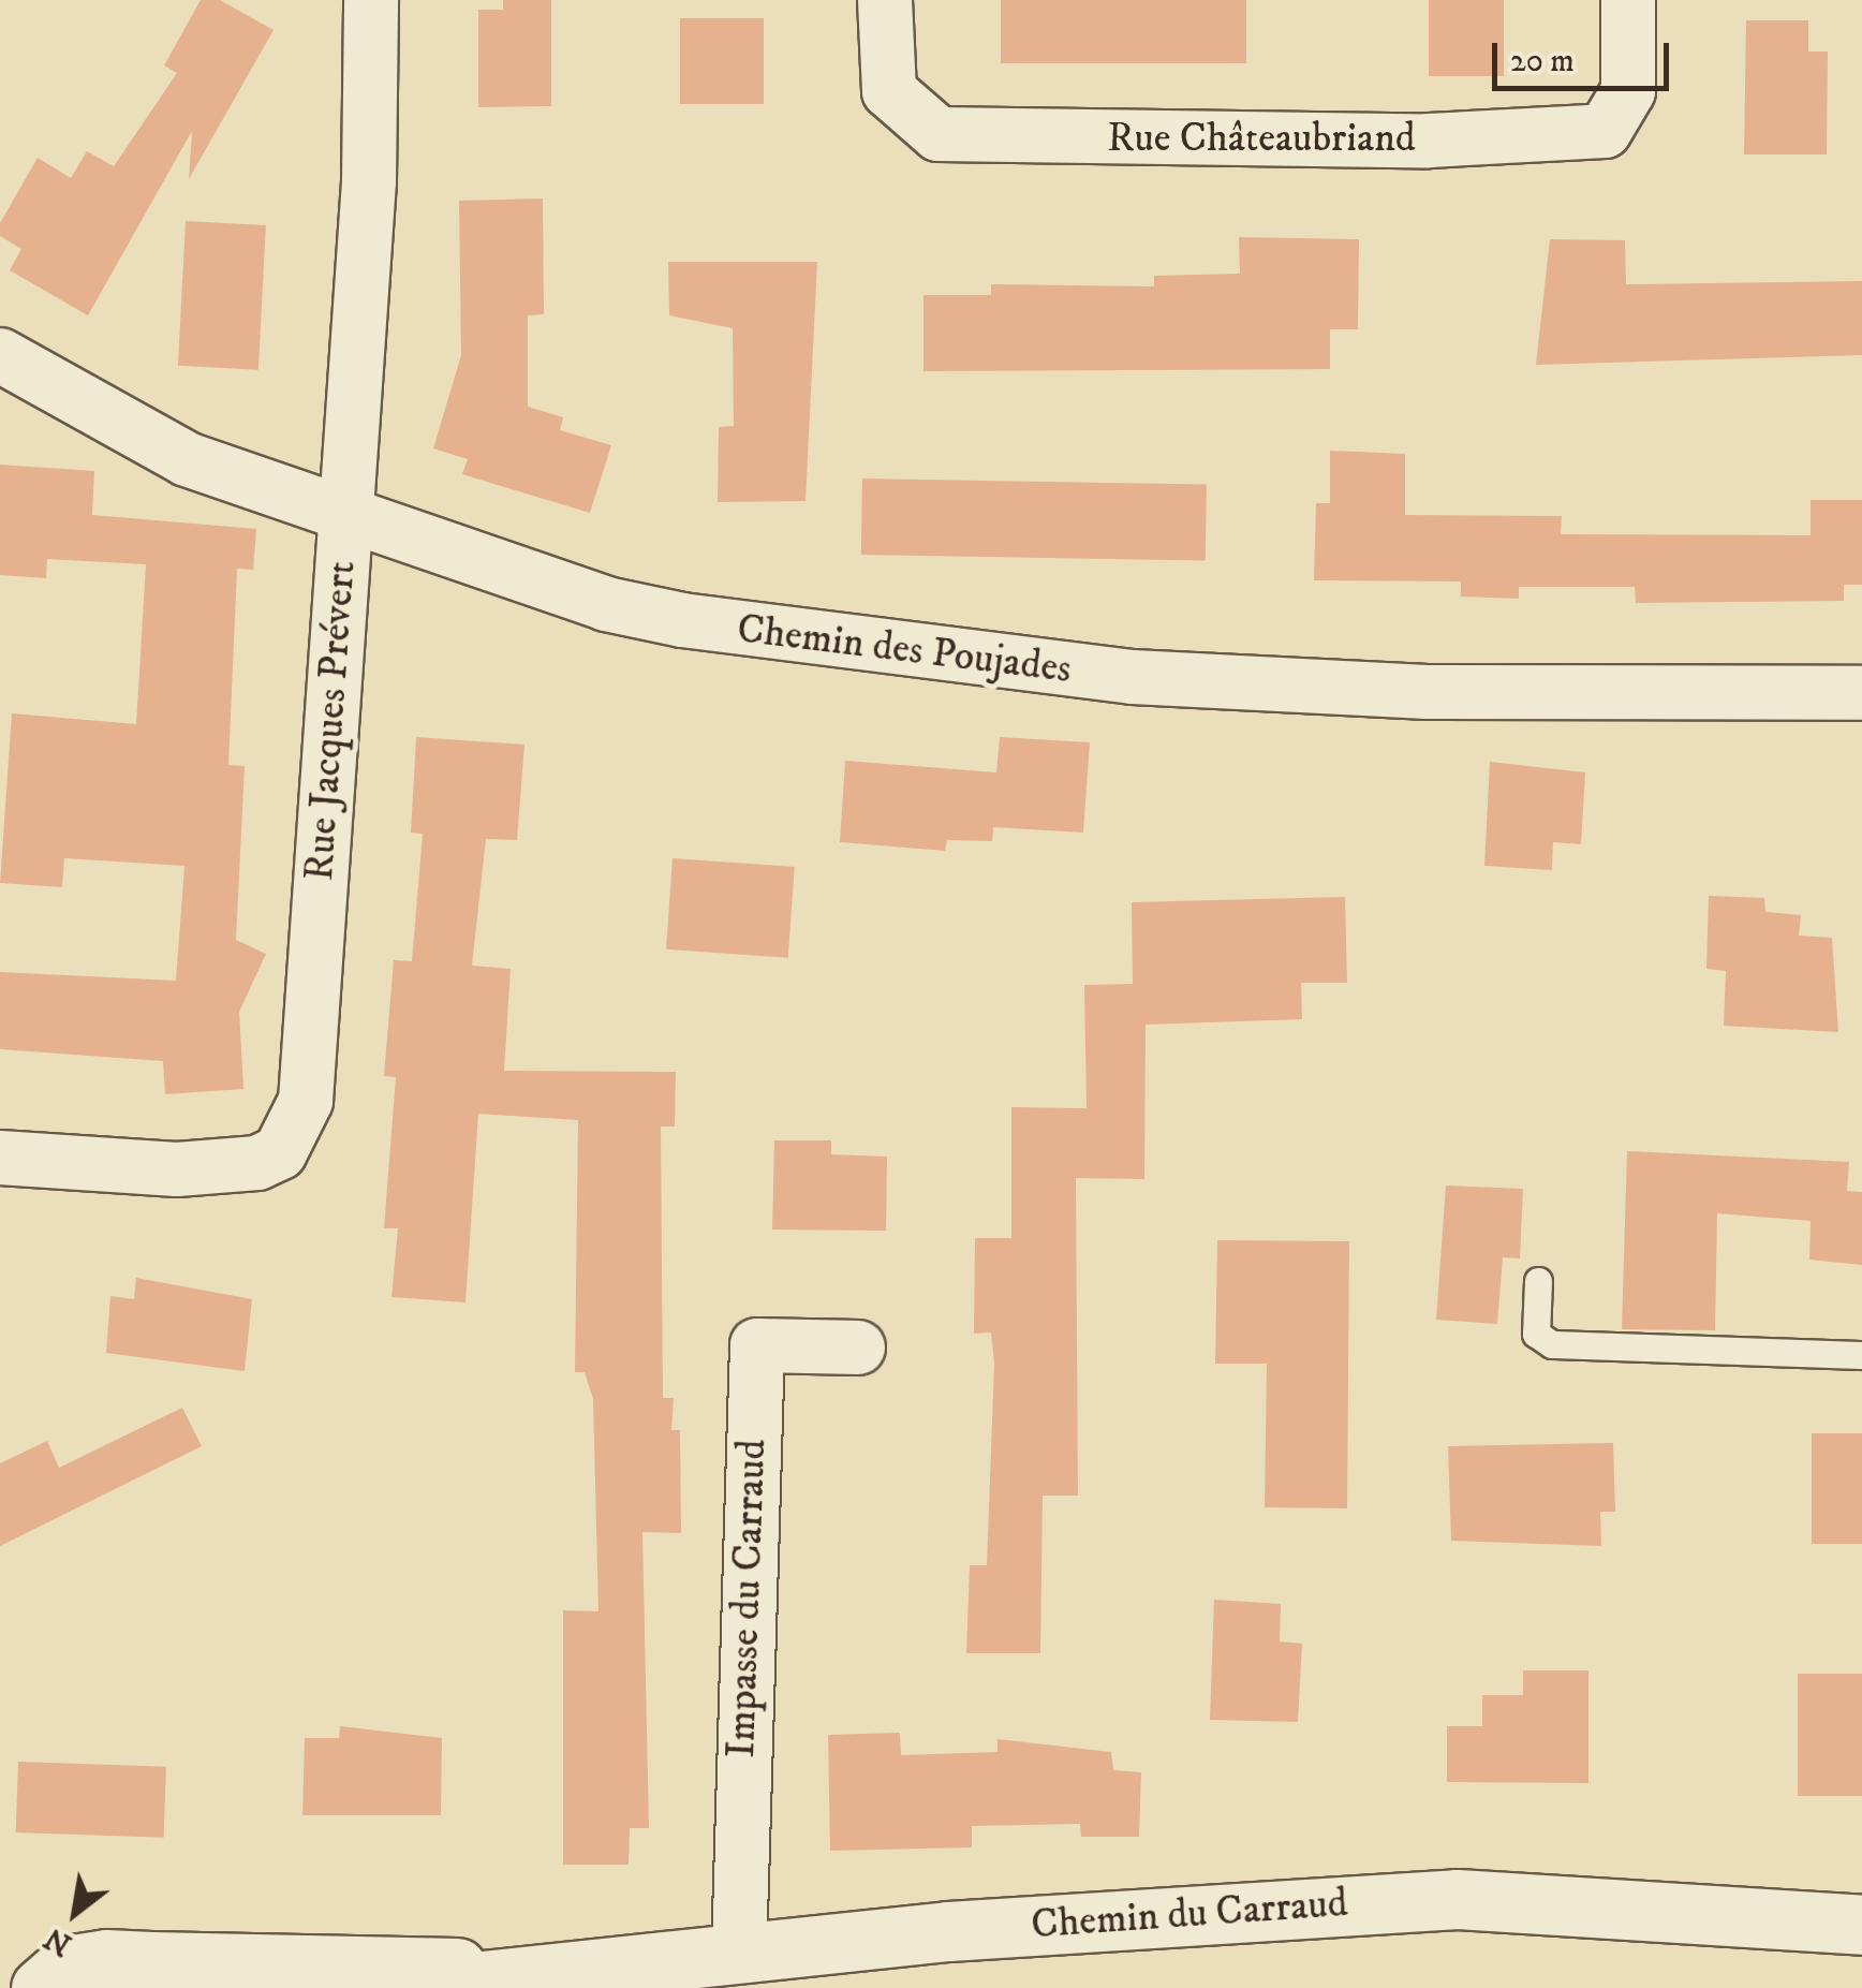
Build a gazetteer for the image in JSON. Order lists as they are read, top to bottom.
{
  "streets": {
    "street": [
      "Rue Châteaubriand",
      "Chemin des Poujades",
      "Rue Jacques Prévert",
      "Impasse du Carraud",
      "Chemin du Carraud"
    ]
  },
  "crossings": [
    ["Chemin des Poujades", "Rue Jacques Prévert"],
    ["Impasse du Carraud", "Chemin du Carraud"]
  ],
  "scale_bar": "20 m",
  "north": "bottom left"
}
